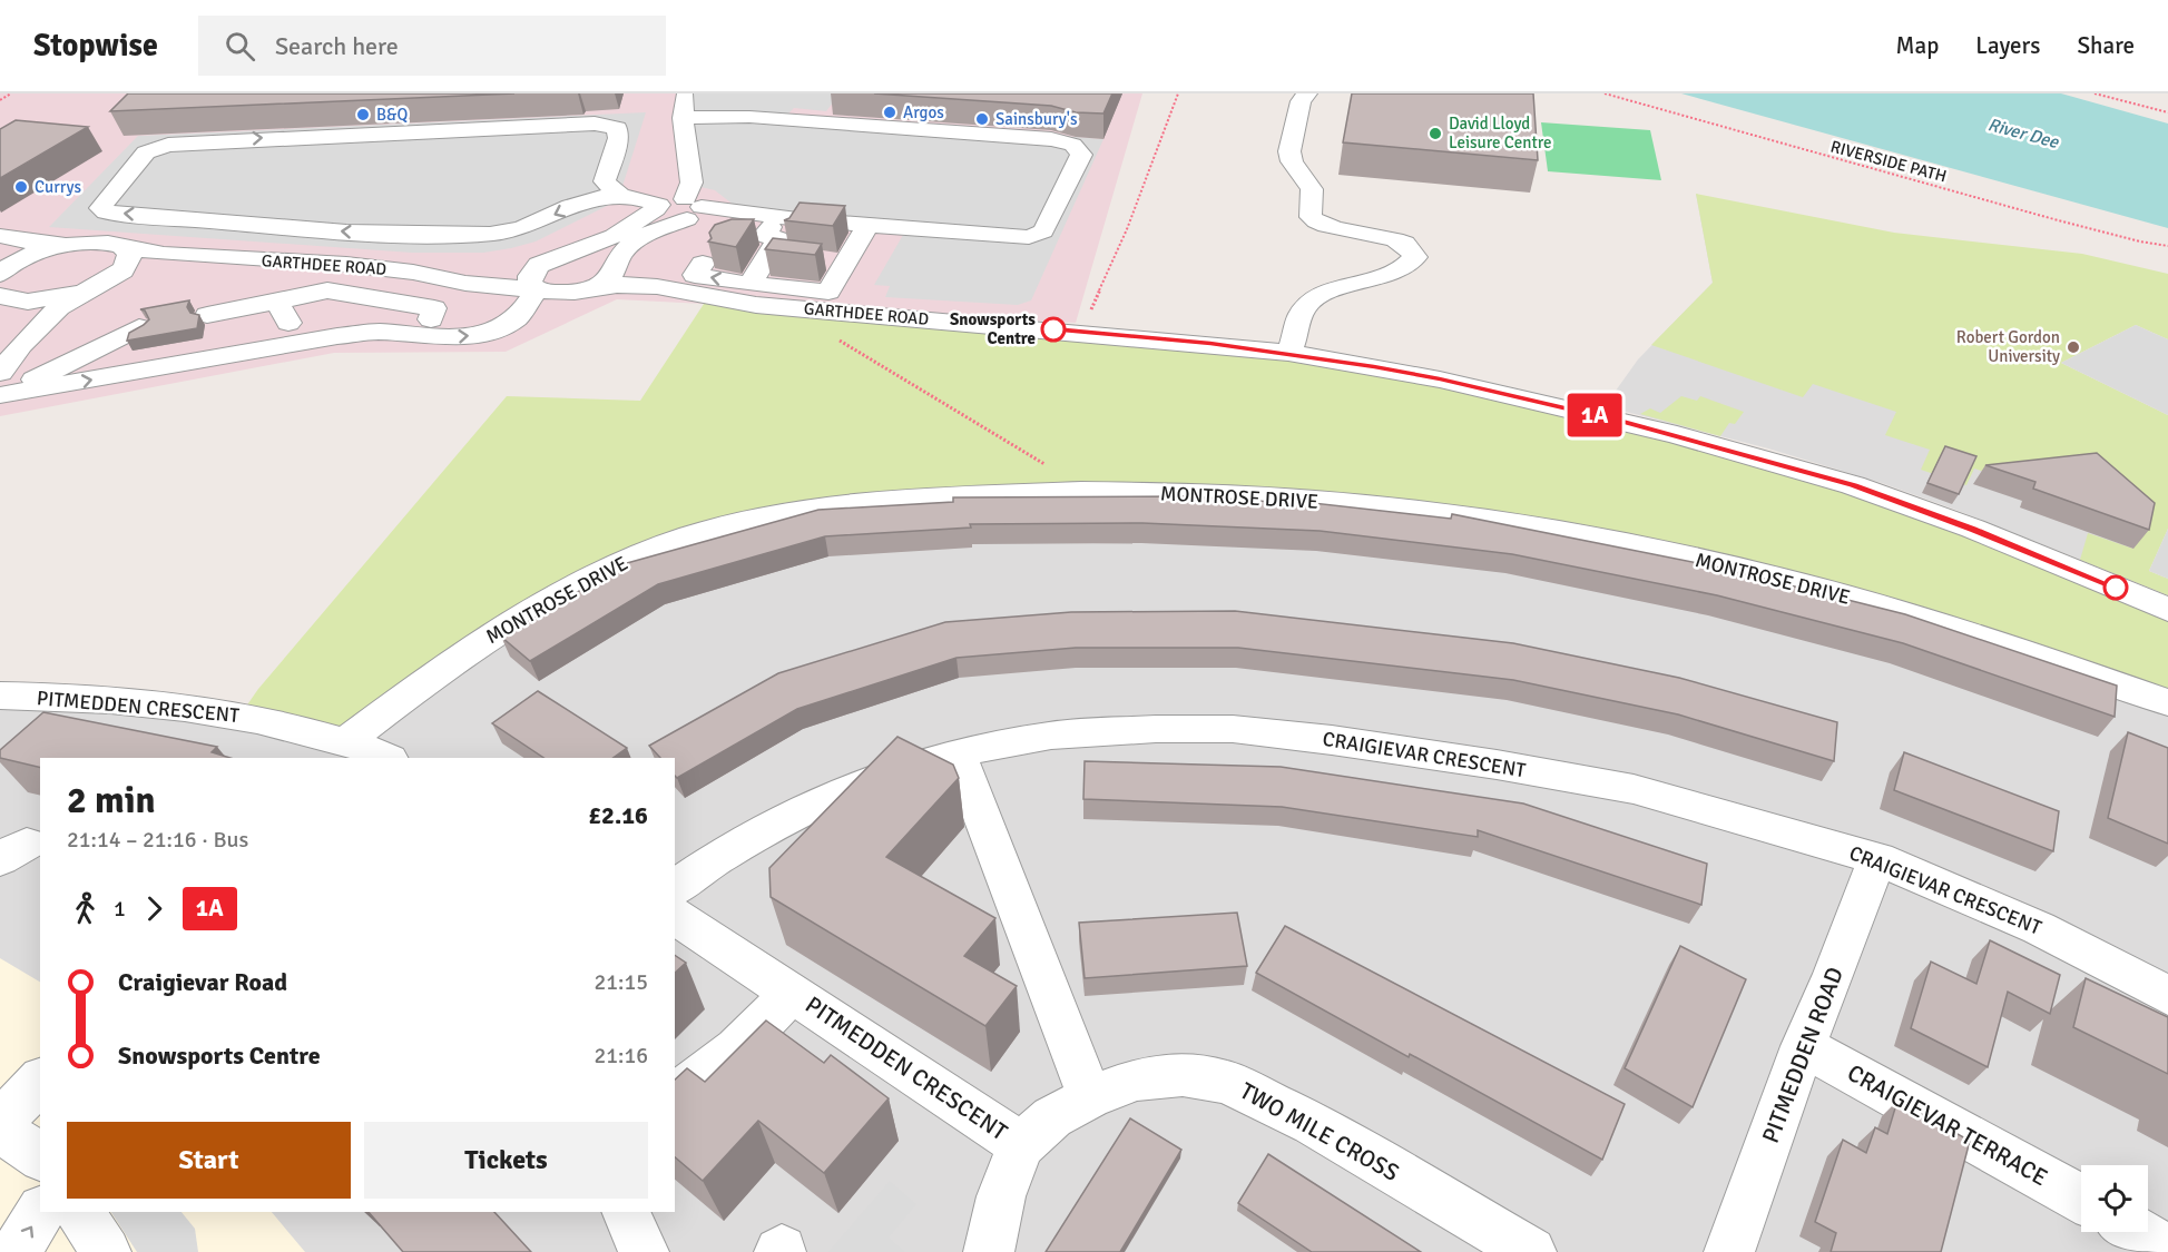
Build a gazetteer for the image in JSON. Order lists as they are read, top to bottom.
{
  "streets": {
    "street": [
      "GARTHDEE ROAD",
      "MONTROSE DRIVE",
      "PITMEDDEN CRESCENT",
      "CRAIGIEVAR CRESCENT",
      "PITMEDDEN ROAD",
      "CRAIGIEVAR TERRACE",
      "TWO MILE CROSS"
    ],
    "path": ["RIVERSIDE PATH"]
  },
  "crossings": [
    ["MONTROSE DRIVE", "PITMEDDEN CRESCENT"],
    ["PITMEDDEN CRESCENT", "TWO MILE CROSS"],
    ["CRAIGIEVAR CRESCENT", "PITMEDDEN ROAD"],
    ["PITMEDDEN ROAD", "CRAIGIEVAR TERRACE"]
  ],
  "water": ["River Dee"],
  "places": [
    "Argos",
    "B&Q",
    "Sainsbury's",
    "David Lloyd Leisure Centre",
    "Currys",
    "Snowsports Centre",
    "Robert Gordon University"
  ],
  "lines": ["bus line 1A"],
  "page": {
    "header": "Stopwise",
    "search": "Search here",
    "nav": ["Map", "Layers", "Share"],
    "on_map": "1A",
    "heading": ["2 min", "21:14 – 21:16 · Bus", "£2.16"],
    "legs": ["1", "1A"],
    "list": [
      {
        "name": "Craigievar Road",
        "value": "21:15"
      },
      {
        "name": "Snowsports Centre",
        "value": "21:16"
      }
    ],
    "buttons": ["Start", "Tickets"]
  }
}
